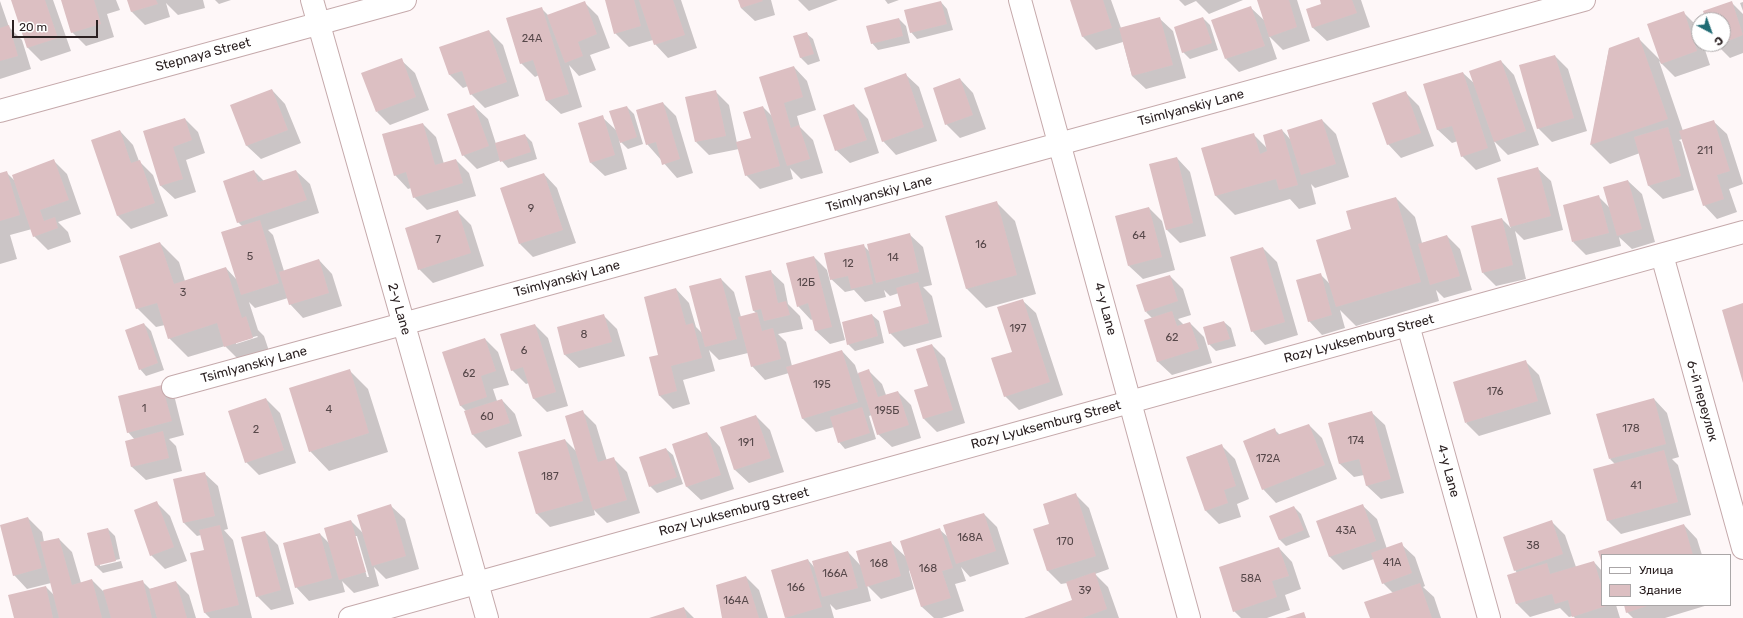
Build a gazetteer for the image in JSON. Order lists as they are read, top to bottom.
{
  "streets": {
    "street": [
      "Stepnaya Street",
      "Tsimlyanskiy Lane",
      "2-y Lane",
      "4-y Lane",
      "Rozy Lyuksemburg Street",
      "6-й переулок"
    ]
  },
  "crossings": [
    ["Stepnaya Street", "2-y Lane"],
    ["Tsimlyanskiy Lane", "2-y Lane"],
    ["Tsimlyanskiy Lane", "4-y Lane"],
    ["2-y Lane", "Rozy Lyuksemburg Street"],
    ["4-y Lane", "Rozy Lyuksemburg Street"],
    ["Rozy Lyuksemburg Street", "6-й переулок"]
  ],
  "house_numbers": [
    "24А",
    "211",
    "9",
    "64",
    "7",
    "16",
    "5",
    "14",
    "12",
    "12Б",
    "3",
    "197",
    "8",
    "62",
    "6",
    "62",
    "195",
    "176",
    "1",
    "4",
    "195Б",
    "60",
    "178",
    "2",
    "174",
    "191",
    "172А",
    "187",
    "41",
    "43А",
    "168А",
    "170",
    "38",
    "41А",
    "168",
    "168",
    "166А",
    "58А",
    "166",
    "39",
    "164А"
  ],
  "legend": ["Улица", "Здание"],
  "scale_bar": "20 m",
  "north": "bottom right"
}
